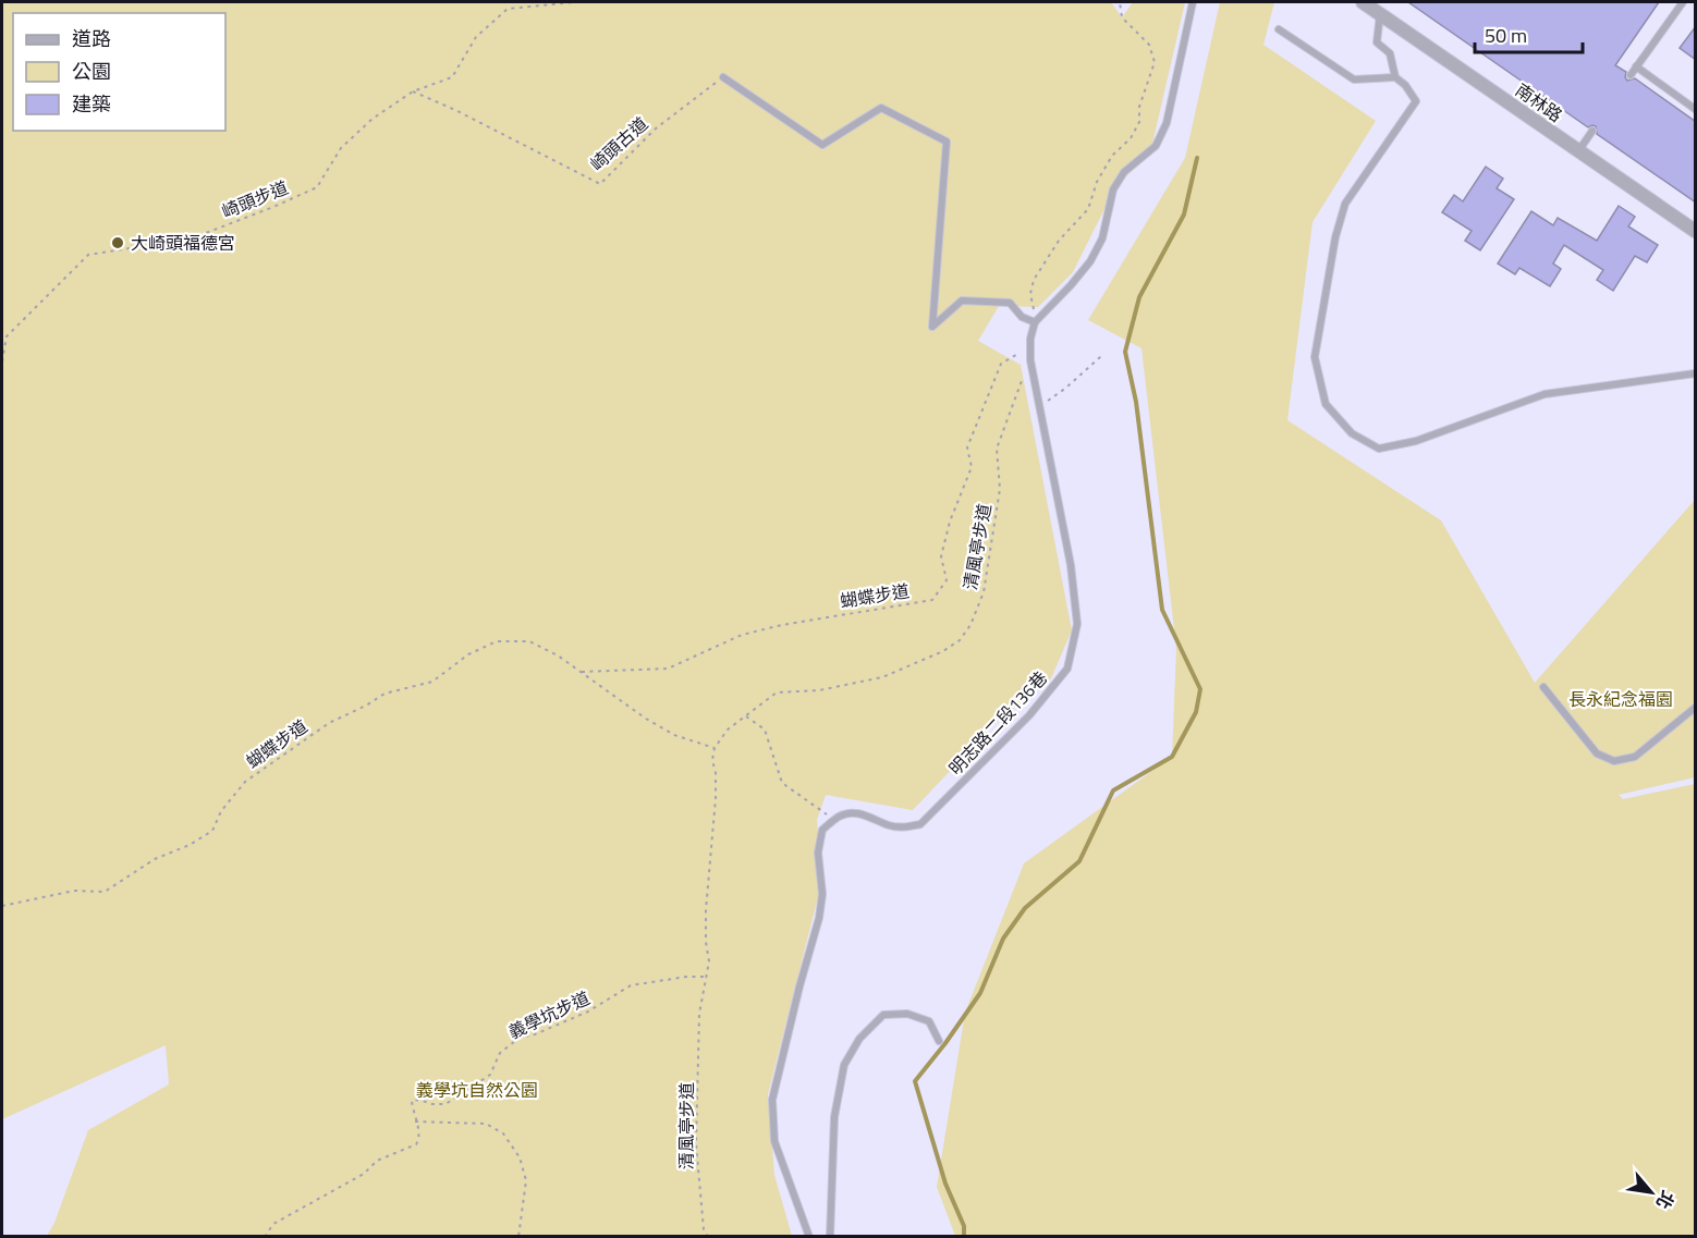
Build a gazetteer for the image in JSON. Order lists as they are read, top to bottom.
{
  "streets": {
    "street": ["南林路"],
    "lane": ["明志路二段136巷"],
    "path": [
      "崎頭古道",
      "崎頭步道",
      "清風亭步道",
      "蝴蝶步道",
      "義學坑步道"
    ]
  },
  "crossings": [
    ["崎頭古道", "崎頭步道"],
    ["清風亭步道", "蝴蝶步道"],
    ["清風亭步道", "明志路二段136巷"],
    ["清風亭步道", "義學坑步道"],
    ["蝴蝶步道", "明志路二段136巷"]
  ],
  "parks": ["長永紀念福園", "義學坑自然公園"],
  "places": ["大崎頭福德宮"],
  "legend": ["道路", "公園", "建築"],
  "scale_bar": "50 m",
  "north": "bottom right"
}
